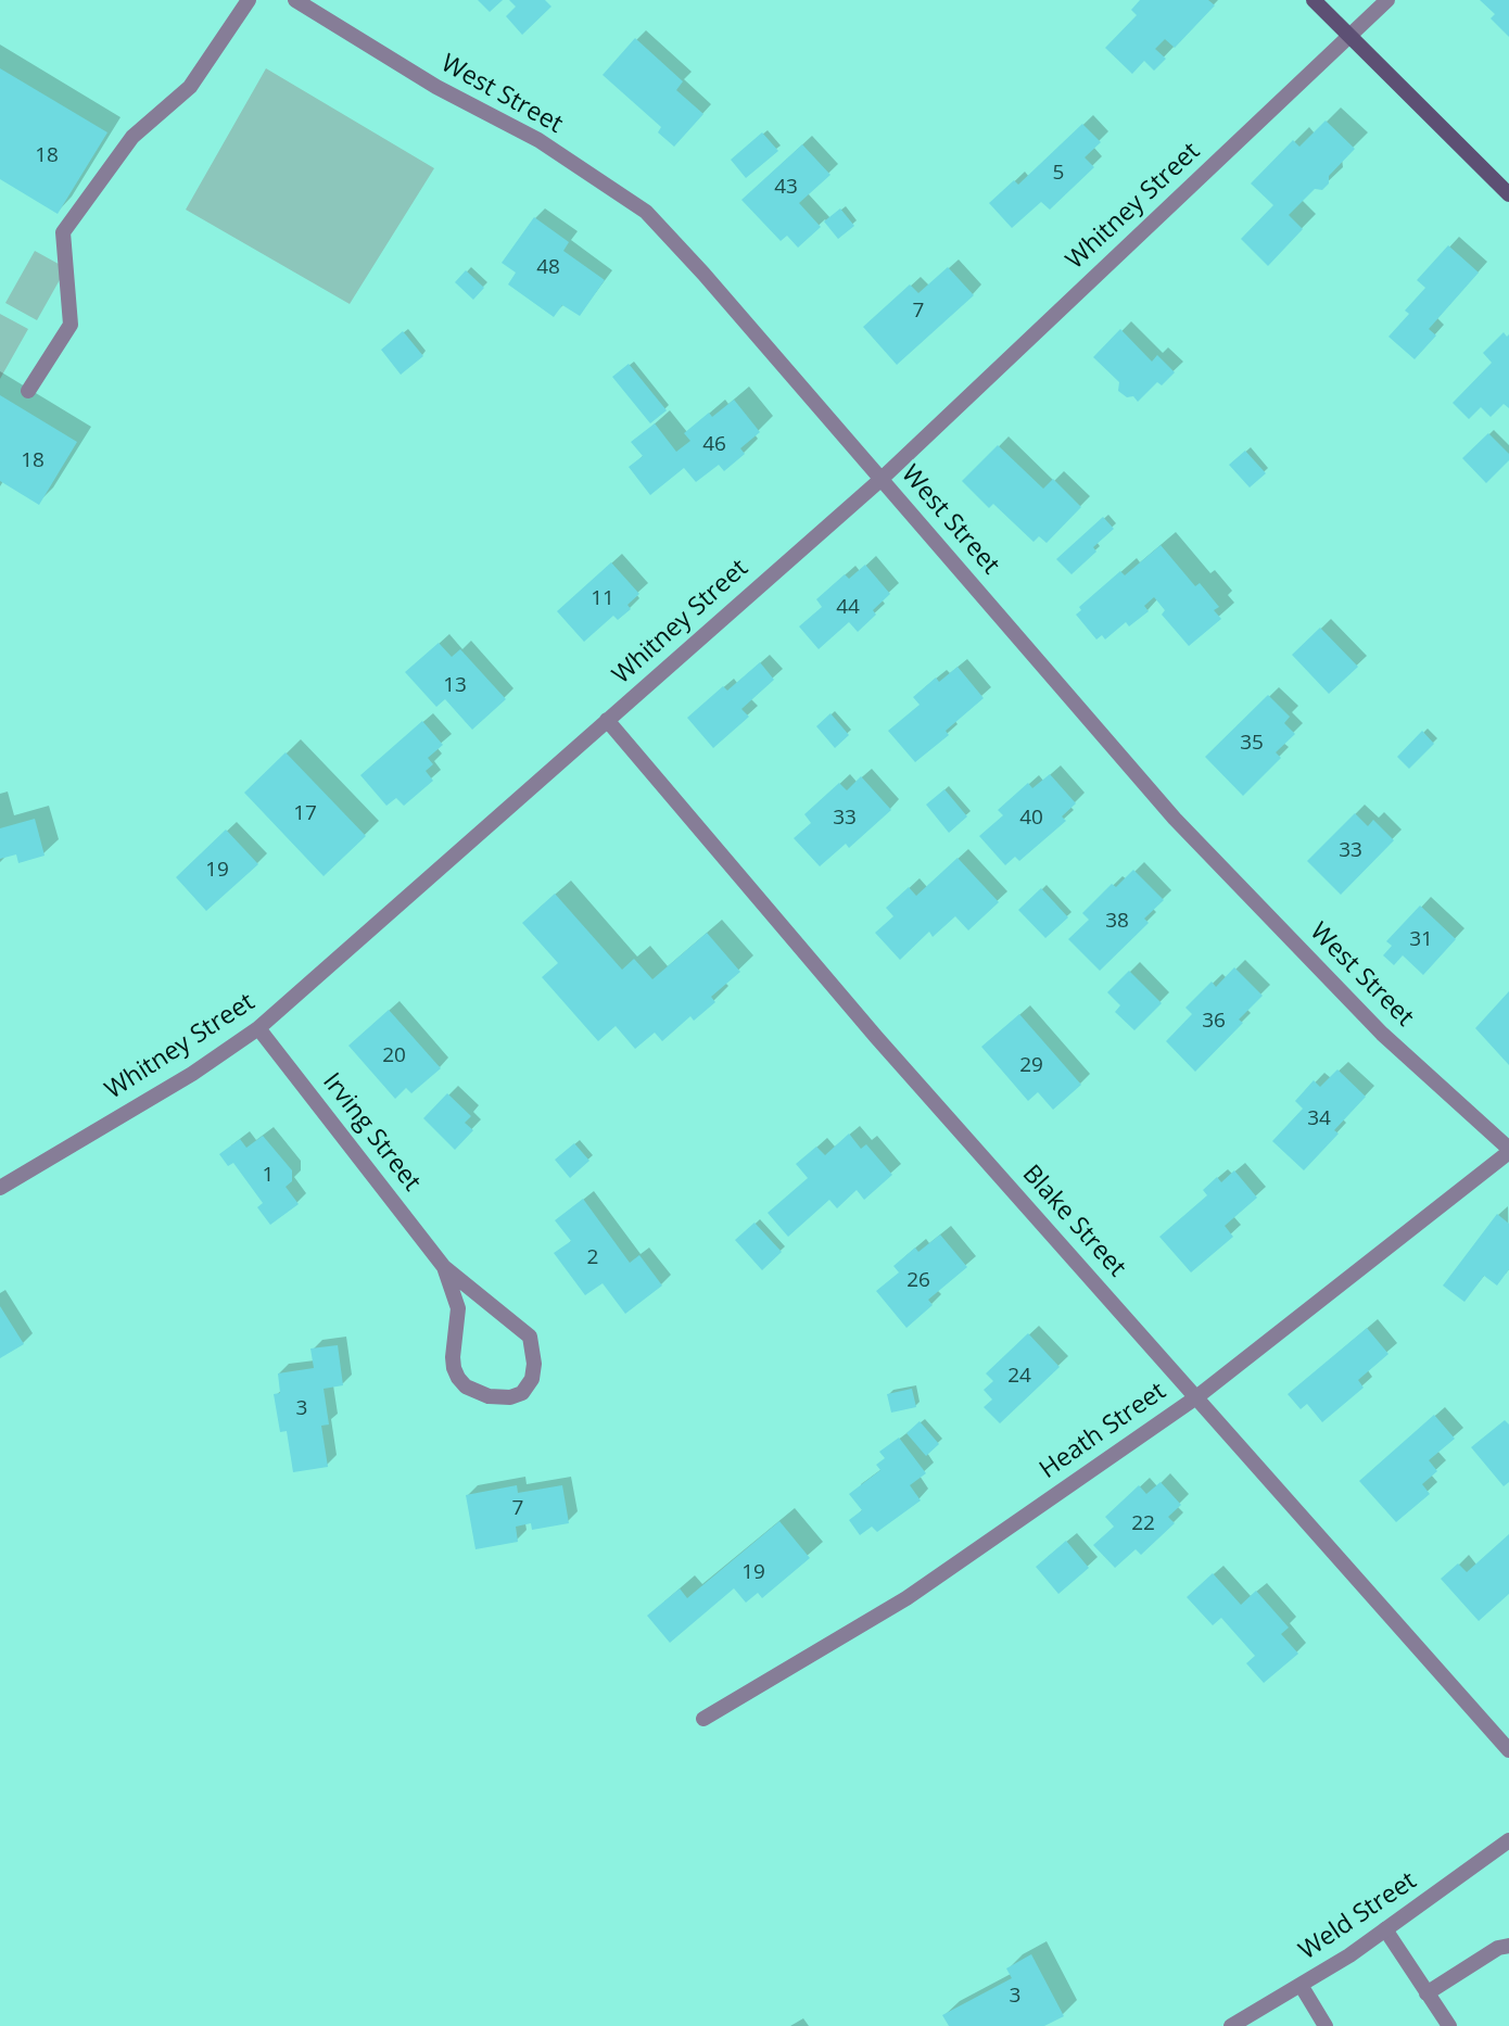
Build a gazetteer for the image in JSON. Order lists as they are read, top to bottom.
{
  "streets": {
    "street": [
      "West Street",
      "Whitney Street",
      "Irving Street",
      "Blake Street",
      "Heath Street",
      "Weld Street"
    ]
  },
  "crossings": [
    ["West Street", "Whitney Street"],
    ["West Street", "Heath Street"],
    ["Whitney Street", "Irving Street"],
    ["Whitney Street", "Blake Street"],
    ["Blake Street", "Heath Street"]
  ],
  "house_numbers": [
    "18",
    "5",
    "43",
    "48",
    "7",
    "46",
    "18",
    "11",
    "44",
    "13",
    "35",
    "17",
    "33",
    "40",
    "33",
    "19",
    "38",
    "31",
    "36",
    "20",
    "29",
    "34",
    "1",
    "2",
    "26",
    "24",
    "3",
    "7",
    "22",
    "19",
    "3"
  ]
}
